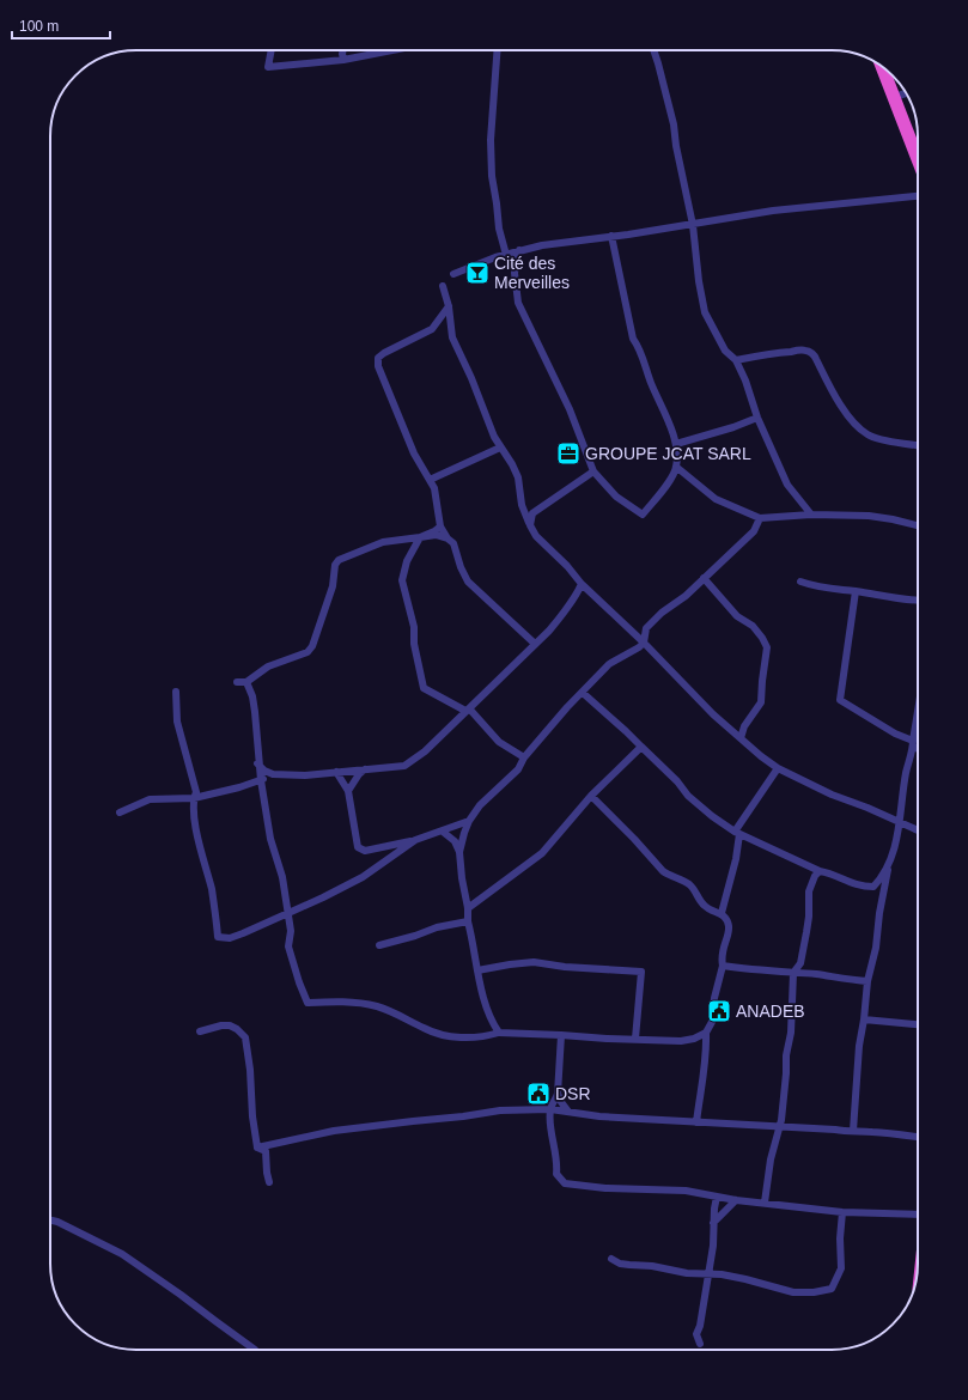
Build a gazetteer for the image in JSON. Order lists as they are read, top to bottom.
{
  "places": {
    "bar": ["Cité des Merveilles"],
    "office": ["GROUPE JCAT SARL"],
    "public building": ["ANADEB", "DSR"]
  },
  "scale_bar": "100 m"
}
